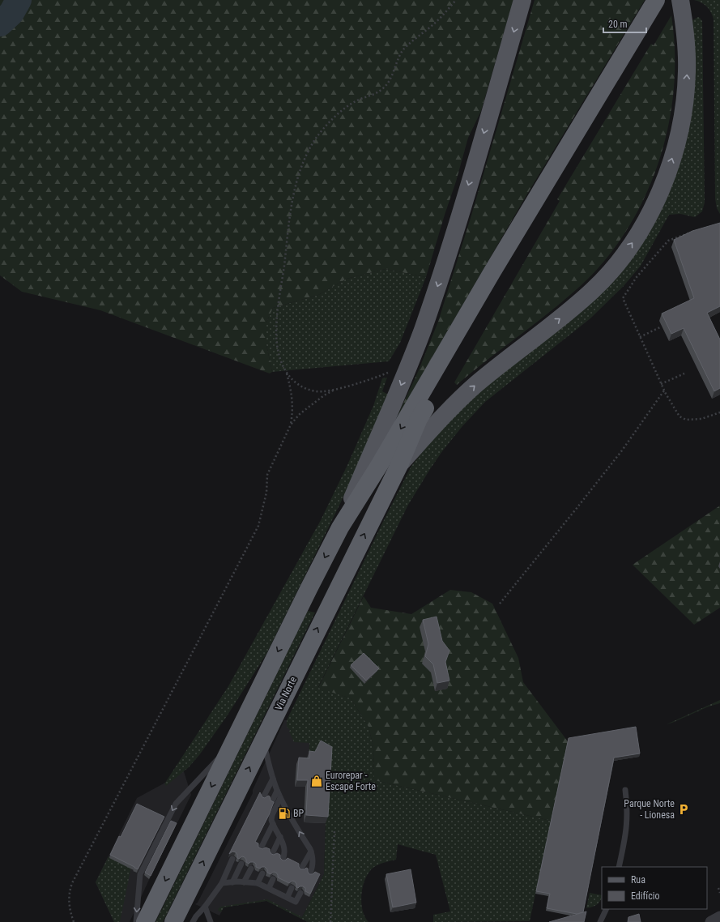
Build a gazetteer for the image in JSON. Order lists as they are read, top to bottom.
{
  "streets": {
    "highway": ["Via Norte"]
  },
  "places": {
    "shop": ["Eurorepar - Escape Forte"],
    "parking": ["Parque Norte - Lionesa"],
    "fuel station": ["BP"]
  },
  "legend": ["Rua", "Edifício"],
  "scale_bar": "20 m"
}
